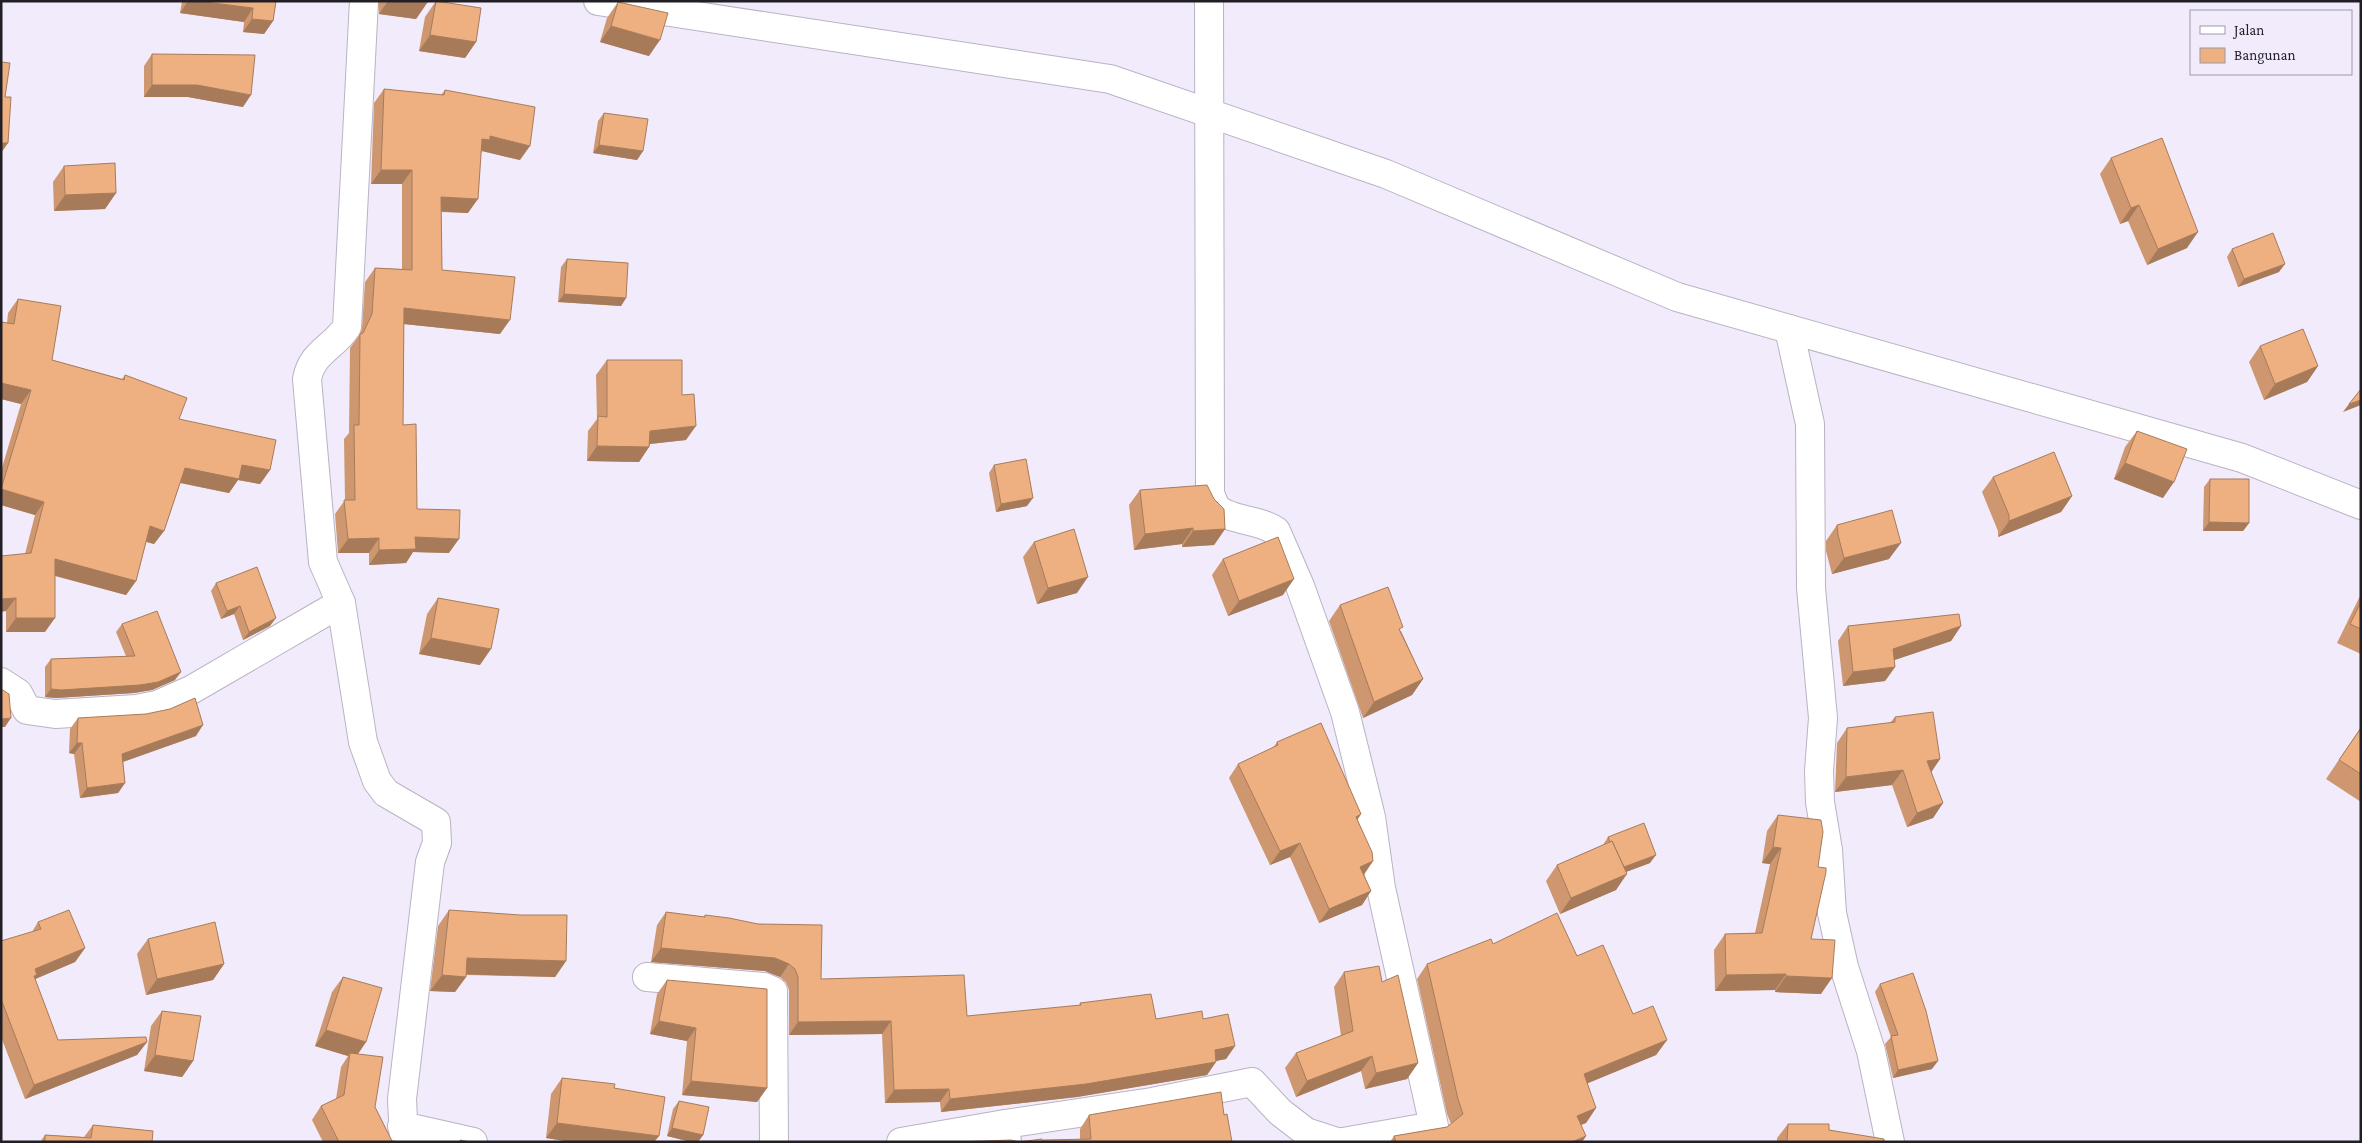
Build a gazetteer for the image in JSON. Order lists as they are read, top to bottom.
{
  "legend": ["Jalan", "Bangunan"]
}
